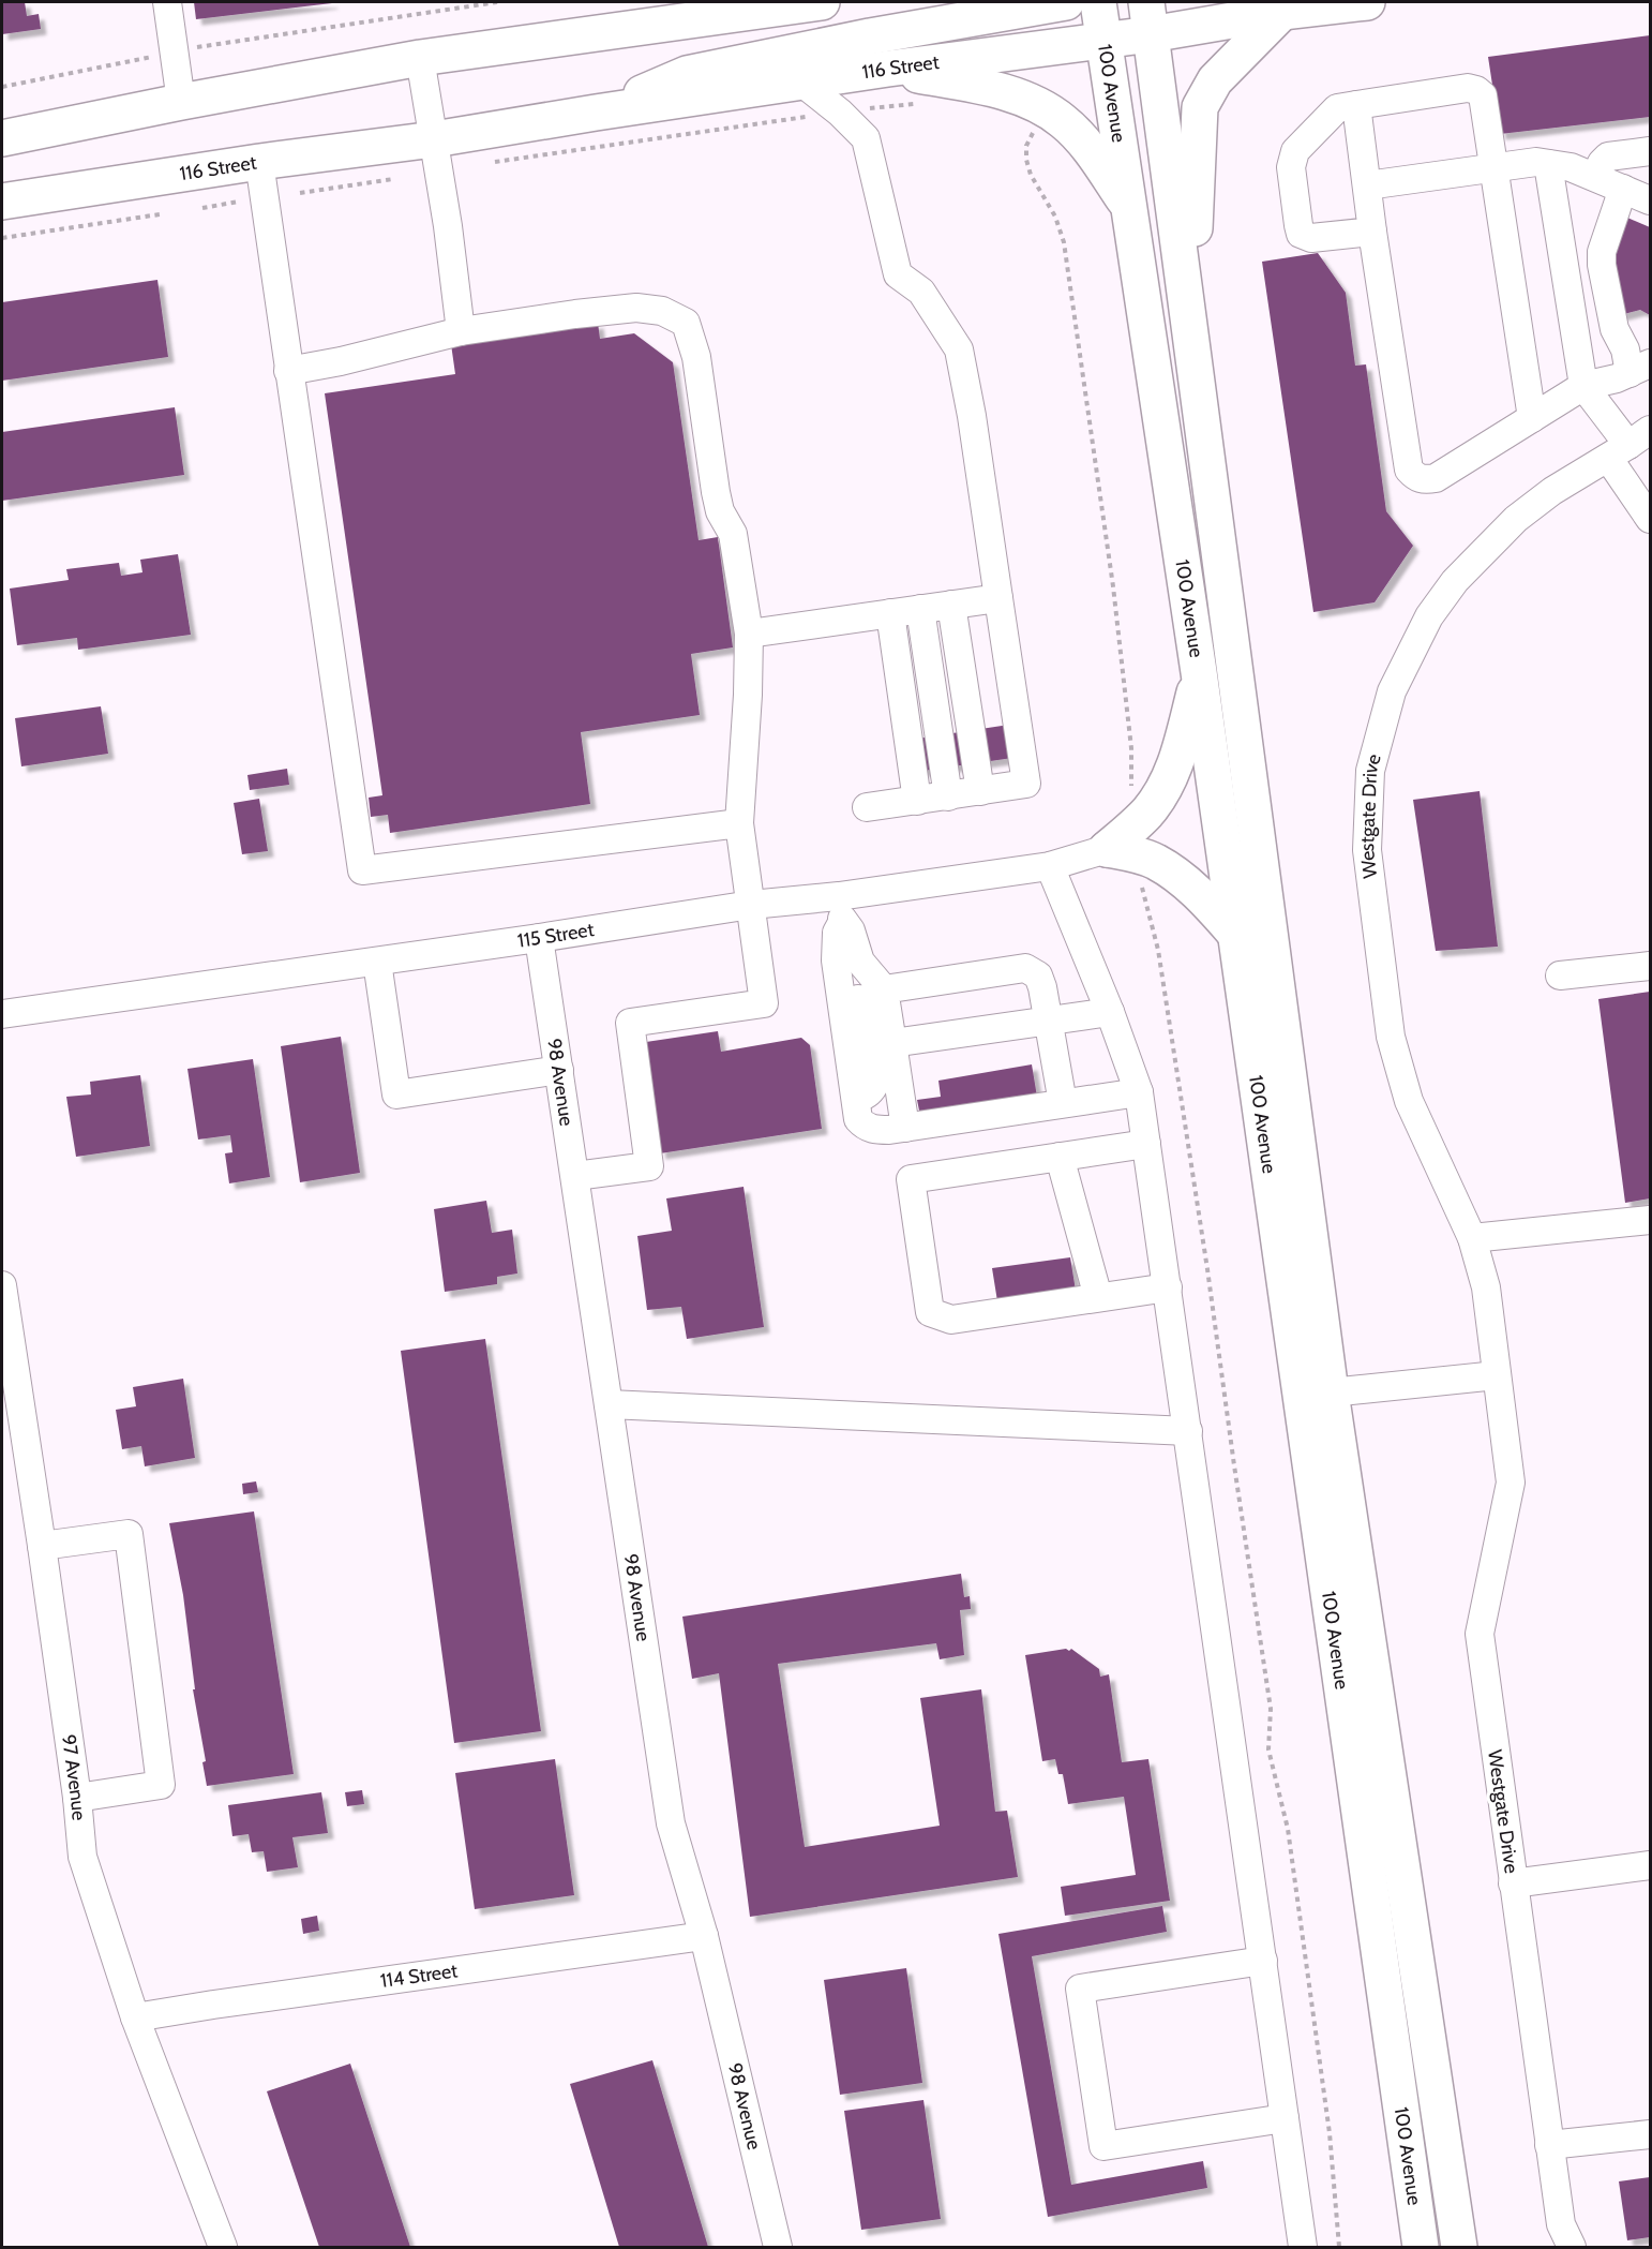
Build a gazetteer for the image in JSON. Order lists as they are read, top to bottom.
{
  "streets": {
    "main road": ["116 Street", "100 Avenue"],
    "street": [
      "Westgate Drive",
      "115 Street",
      "98 Avenue",
      "97 Avenue",
      "114 Street"
    ]
  },
  "crossings": [
    ["116 Street", "100 Avenue"],
    ["115 Street", "98 Avenue"],
    ["98 Avenue", "114 Street"],
    ["97 Avenue", "114 Street"]
  ]
}
